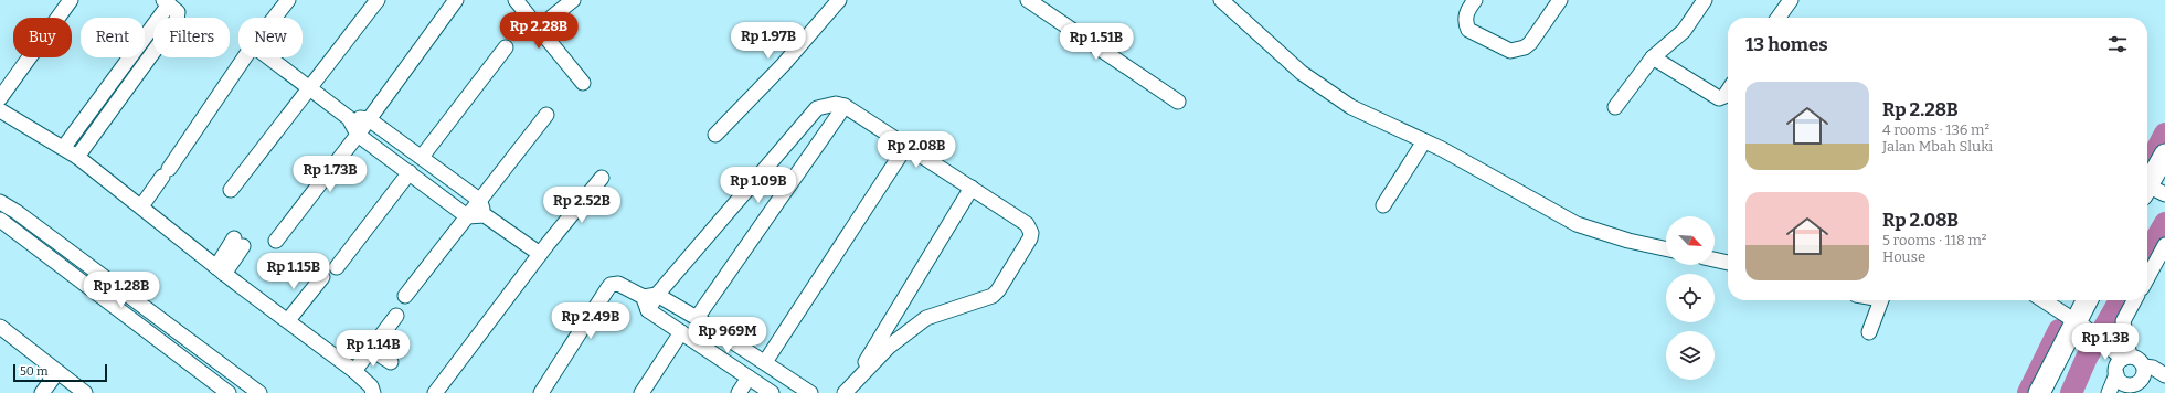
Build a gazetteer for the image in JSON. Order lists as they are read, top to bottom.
{
  "scale_bar": "50 m",
  "north": "bottom right",
  "page": {
    "price": [
      "Rp 2.28B",
      "Rp 1.97B",
      "Rp 1.51B",
      "Rp 2.08B",
      "Rp 1.73B",
      "Rp 1.09B",
      "Rp 2.52B",
      "Rp 1.15B",
      "Rp 1.28B",
      "Rp 2.49B",
      "Rp 969M",
      "Rp 1.3B",
      "Rp 1.14B"
    ],
    "chip": [
      "Buy",
      "Rent",
      "Filters",
      "New"
    ],
    "heading": "13 homes",
    "list": [
      {
        "name": "Rp 2.28B",
        "note": "4 rooms · 136 m² · Jalan Mbah Sluki"
      },
      {
        "name": "Rp 2.08B",
        "note": "5 rooms · 118 m² · House"
      }
    ],
    "scale": "50 m"
  }
}
